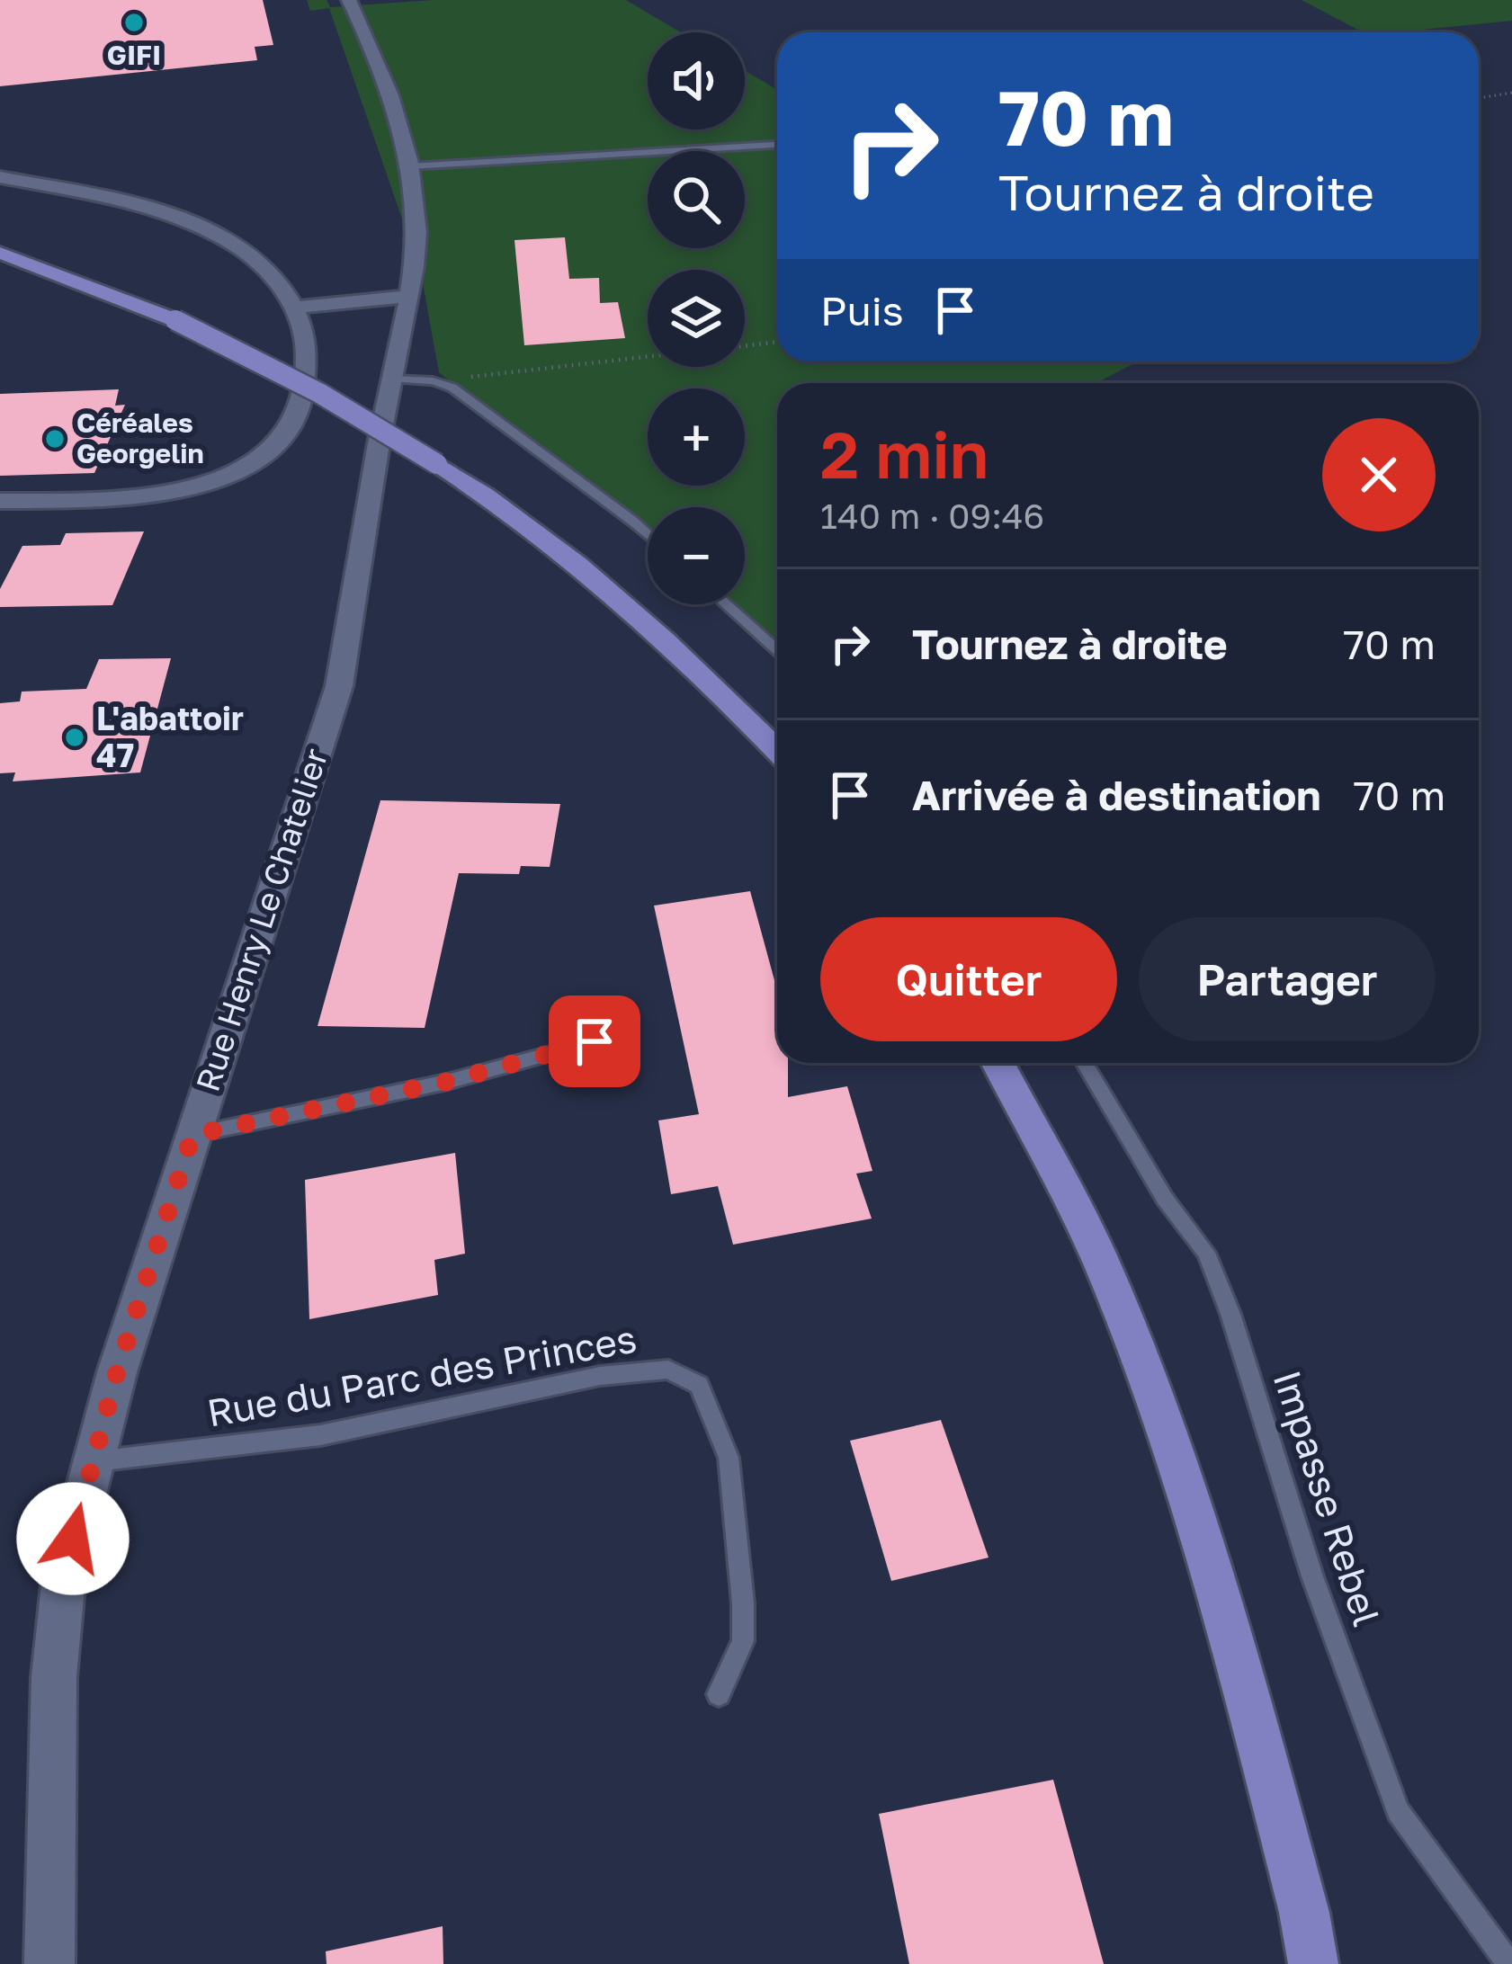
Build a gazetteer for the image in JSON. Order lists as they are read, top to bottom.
{
  "streets": {
    "street": ["Rue Henry Le Chatelier"],
    "lane": ["Rue du Parc des Princes", "Impasse Rebel"]
  },
  "crossings": [
    ["Rue Henry Le Chatelier", "Rue du Parc des Princes"]
  ],
  "places": ["GIFI", "Céréales Georgelin", "L'abattoir 47"],
  "page": {
    "map_buttons": ["+", "−"],
    "turn": ["70 m", "Tournez à droite"],
    "then": "Puis",
    "heading": ["2 min", "140 m · 09:46"],
    "list": [
      {
        "name": "Tournez à droite",
        "value": "70 m"
      },
      {
        "name": "Arrivée à destination",
        "value": "70 m"
      }
    ],
    "buttons": ["Quitter", "Partager"]
  }
}
